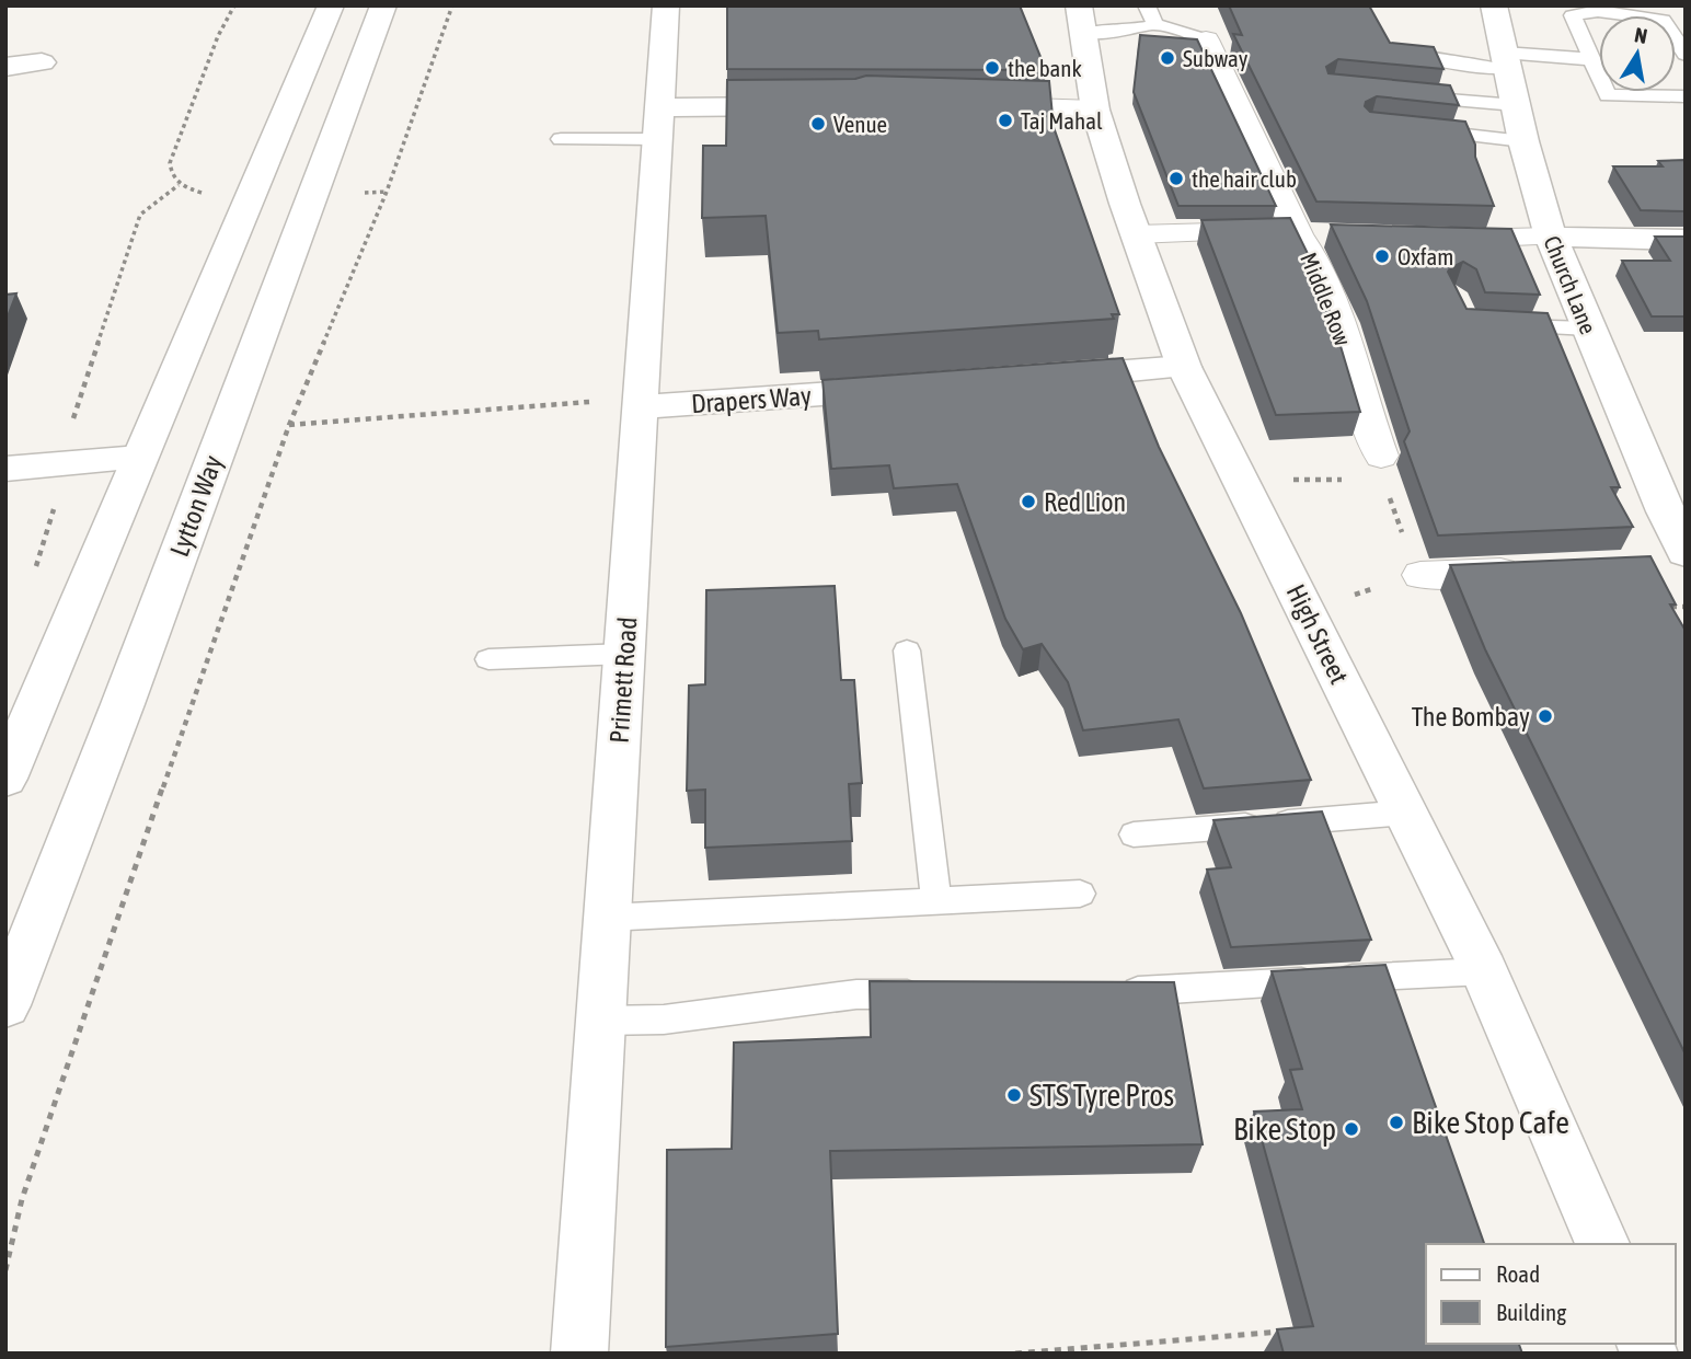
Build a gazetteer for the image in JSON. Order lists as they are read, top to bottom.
{
  "streets": {
    "street": [
      "Church Lane",
      "Middle Row",
      "Drapers Way",
      "Lytton Way",
      "High Street",
      "Primett Road"
    ]
  },
  "crossings": [
    ["Drapers Way", "Primett Road"]
  ],
  "places": [
    "Subway",
    "the bank",
    "Taj Mahal",
    "Venue",
    "the hair club",
    "Oxfam",
    "Red Lion",
    "The Bombay",
    "STS Tyre Pros",
    "Bike Stop Cafe",
    "Bike Stop"
  ],
  "legend": ["Road", "Building"],
  "north": "top"
}
